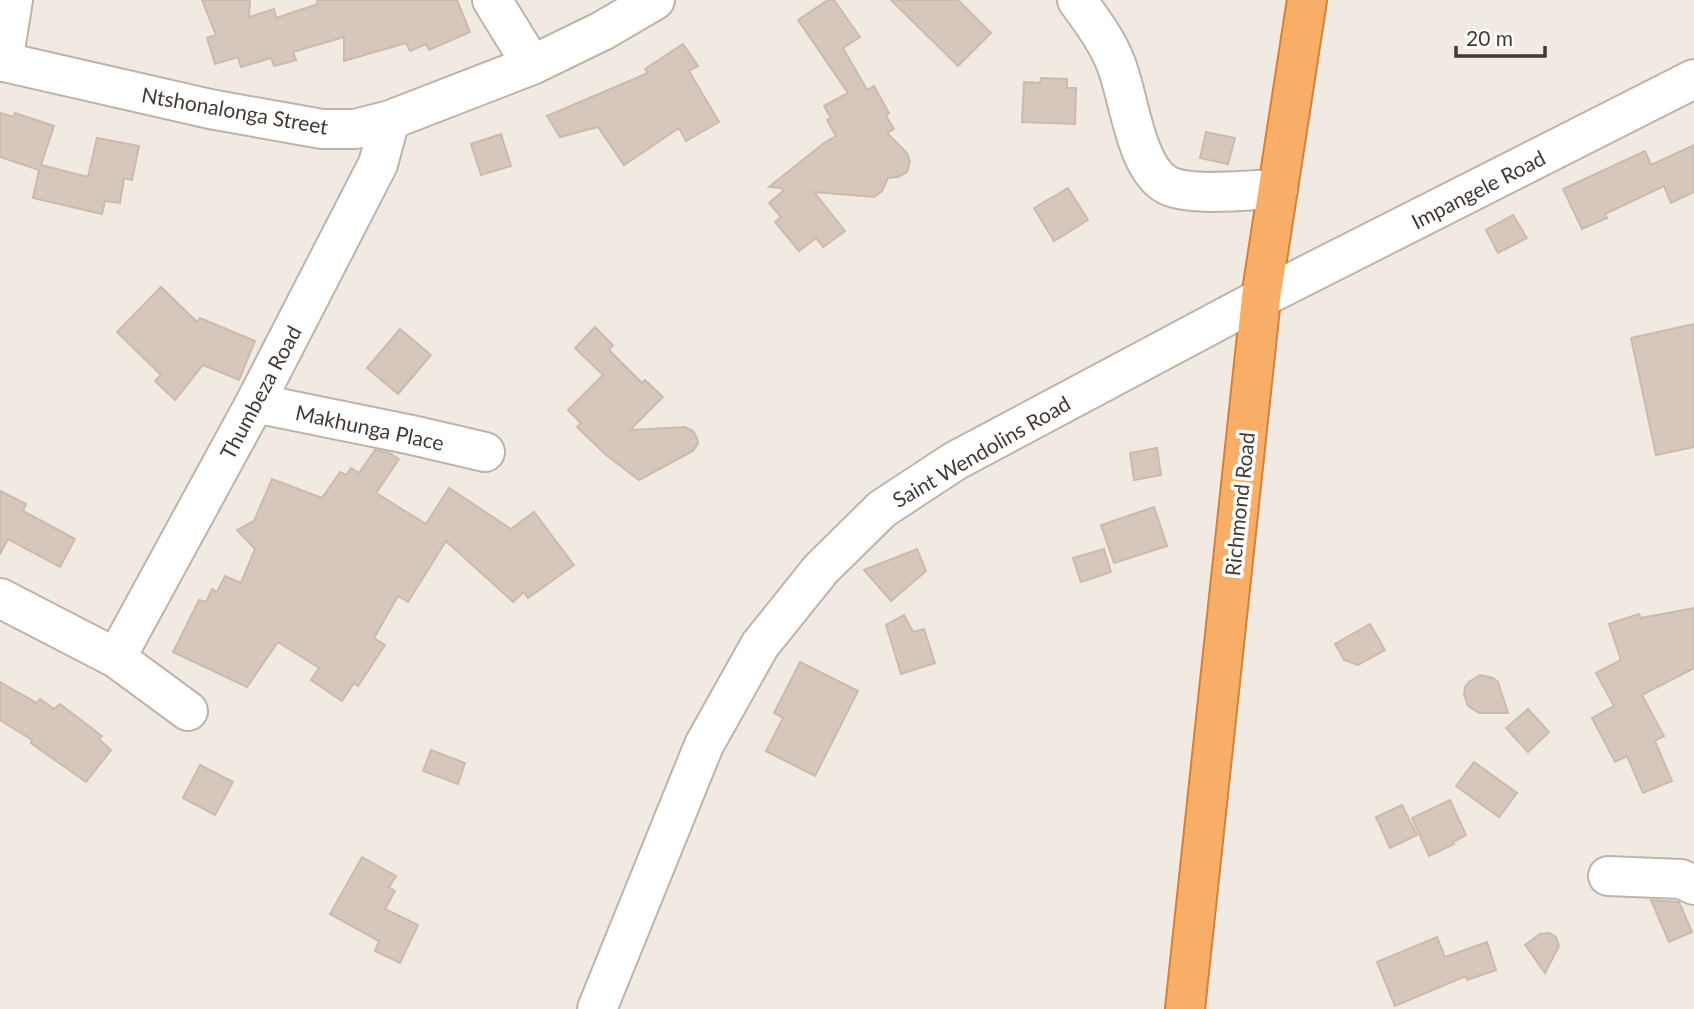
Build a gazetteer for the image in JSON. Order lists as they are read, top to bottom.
{
  "streets": {
    "highway": ["Richmond Road"],
    "street": [
      "Ntshonalonga Street",
      "Impangele Road",
      "Thumbeza Road",
      "Makhunga Place",
      "Saint Wendolins Road"
    ]
  },
  "crossings": [
    ["Ntshonalonga Street", "Thumbeza Road"],
    ["Impangele Road", "Saint Wendolins Road"],
    ["Impangele Road", "Richmond Road"],
    ["Thumbeza Road", "Makhunga Place"],
    ["Saint Wendolins Road", "Richmond Road"]
  ],
  "scale_bar": "20 m"
}
